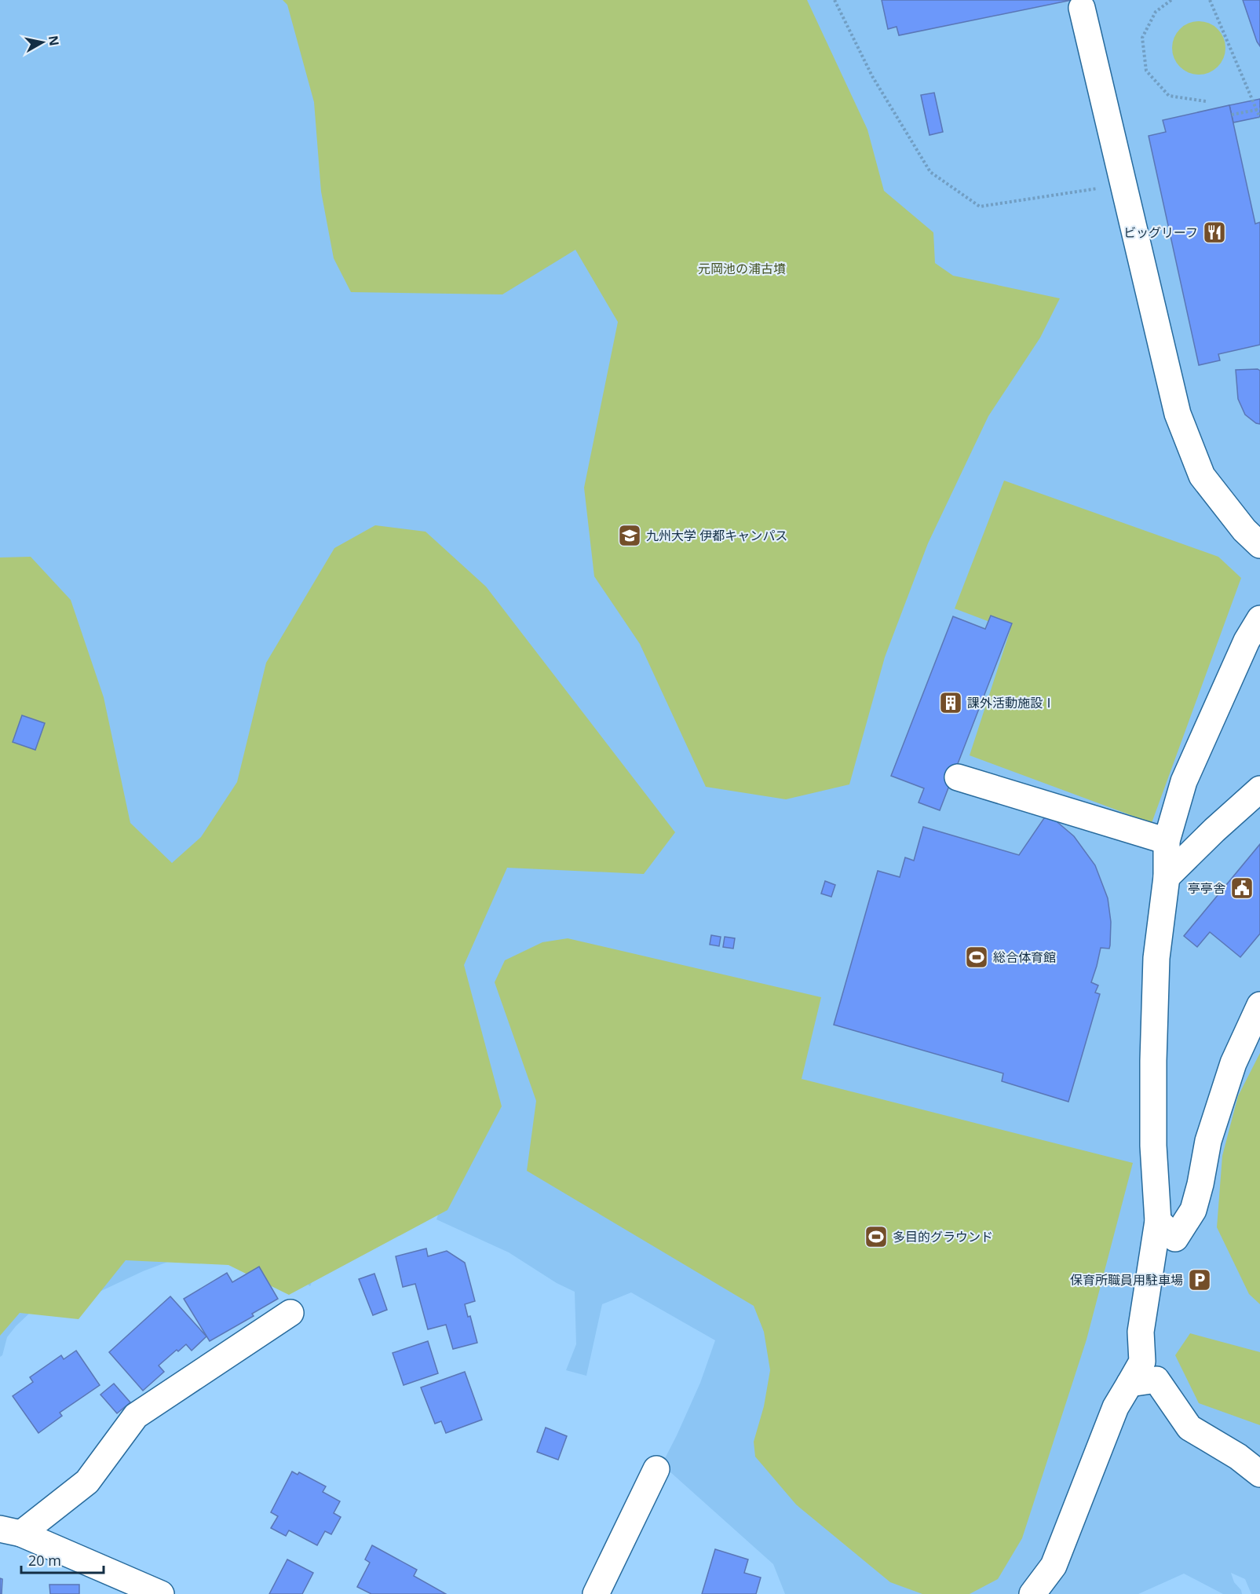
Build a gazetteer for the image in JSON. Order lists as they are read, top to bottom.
{
  "parks": ["元岡池の浦古墳"],
  "places": {
    "restaurant": ["ビッグリーフ"],
    "school or university": ["九州大学 伊都キャンパス"],
    "building": ["課外活動施設Ⅰ"],
    "public building": ["亭亭舎"],
    "sports": ["総合体育館", "多目的グラウンド"],
    "parking": ["保育所職員用駐車場"]
  },
  "scale_bar": "20 m",
  "north": "right"
}
